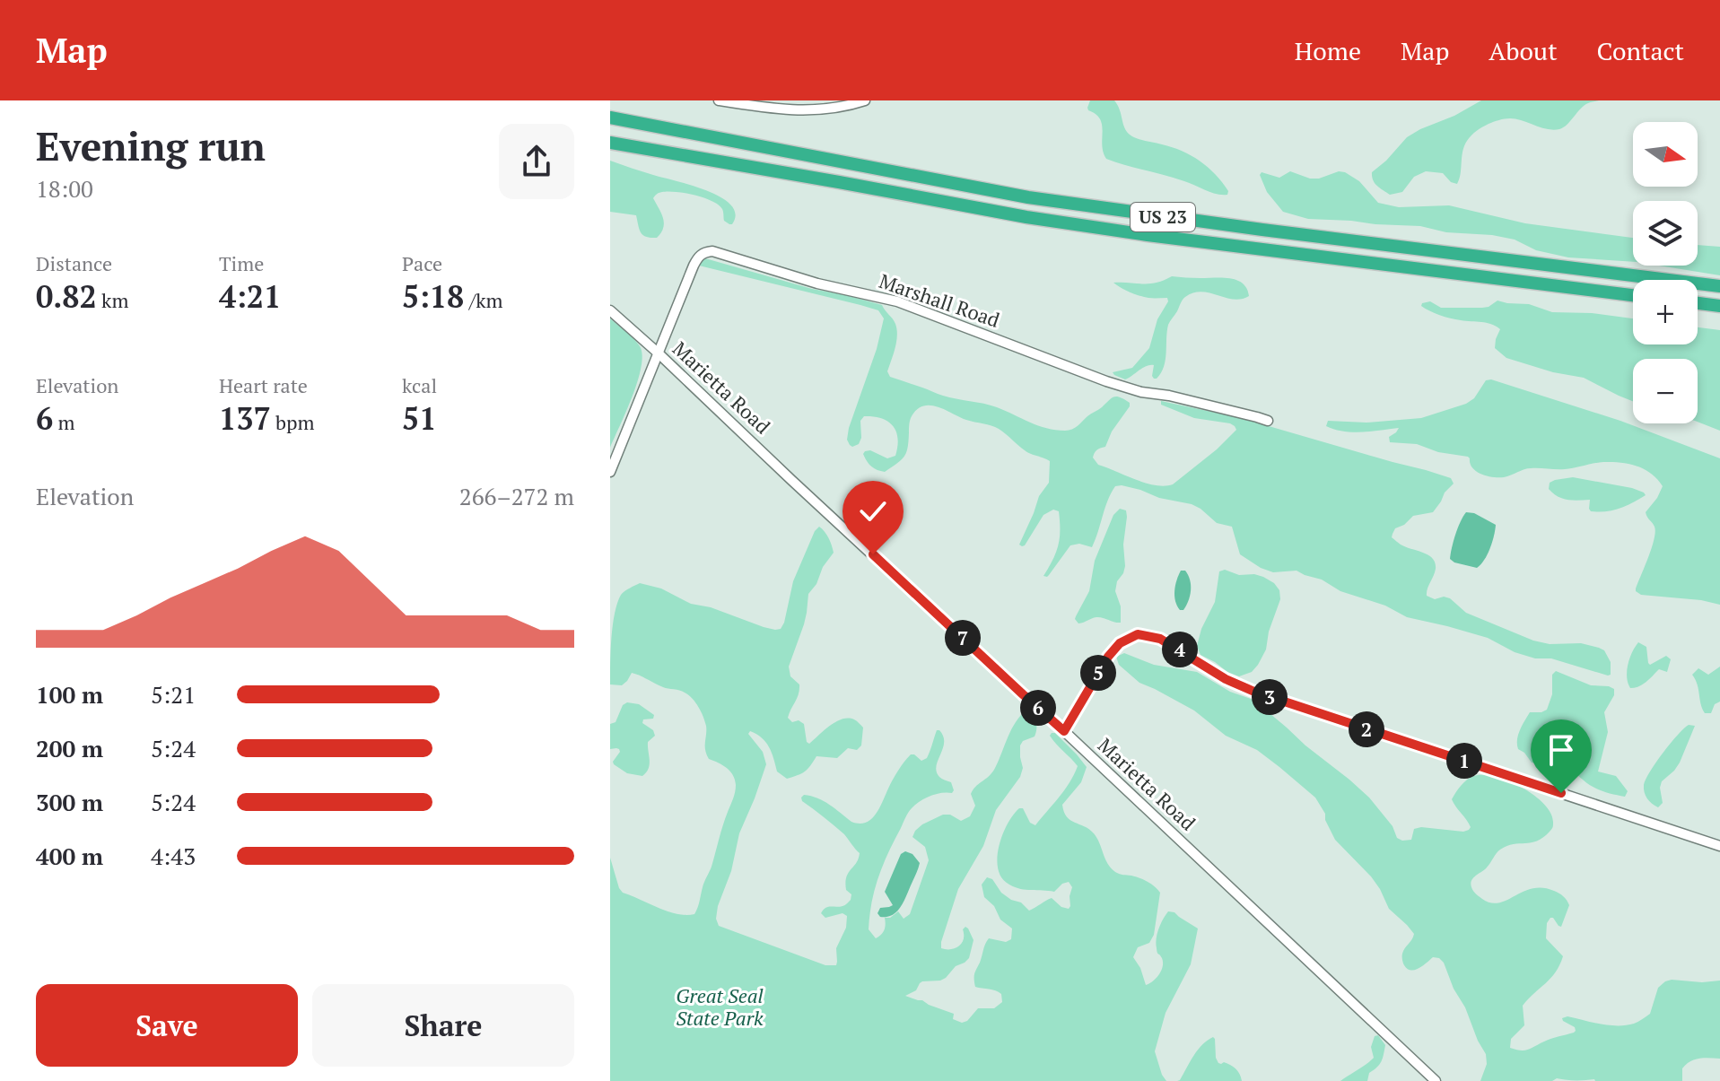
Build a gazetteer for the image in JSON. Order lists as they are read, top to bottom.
{
  "streets": {
    "highway": ["US 23"],
    "street": ["Marshall Road", "Marietta Road"]
  },
  "crossings": [
    ["Marshall Road", "Marietta Road"]
  ],
  "parks": ["Great Seal State Park"],
  "north": "right",
  "page": {
    "header": "Map",
    "nav": [
      "Home",
      "Map",
      "About",
      "Contact"
    ],
    "heading": ["Evening run", "18:00"],
    "map_buttons": ["+", "−"],
    "stats": [
      ["Distance", "0.82 km"],
      ["Time", "4:21"],
      ["Pace", "5:18 /km"],
      ["Elevation", "6 m"],
      ["Heart rate", "137 bpm"],
      ["kcal", "51"]
    ],
    "chart": ["Elevation", "266–272 m"],
    "pins": [
      "7",
      "4",
      "5",
      "3",
      "6",
      "2",
      "1"
    ],
    "list": [
      {
        "name": "100 m",
        "note": "5:21"
      },
      {
        "name": "200 m",
        "note": "5:24"
      },
      {
        "name": "300 m",
        "note": "5:24"
      },
      {
        "name": "400 m",
        "note": "4:43"
      }
    ],
    "buttons": ["Save", "Share"]
  }
}
